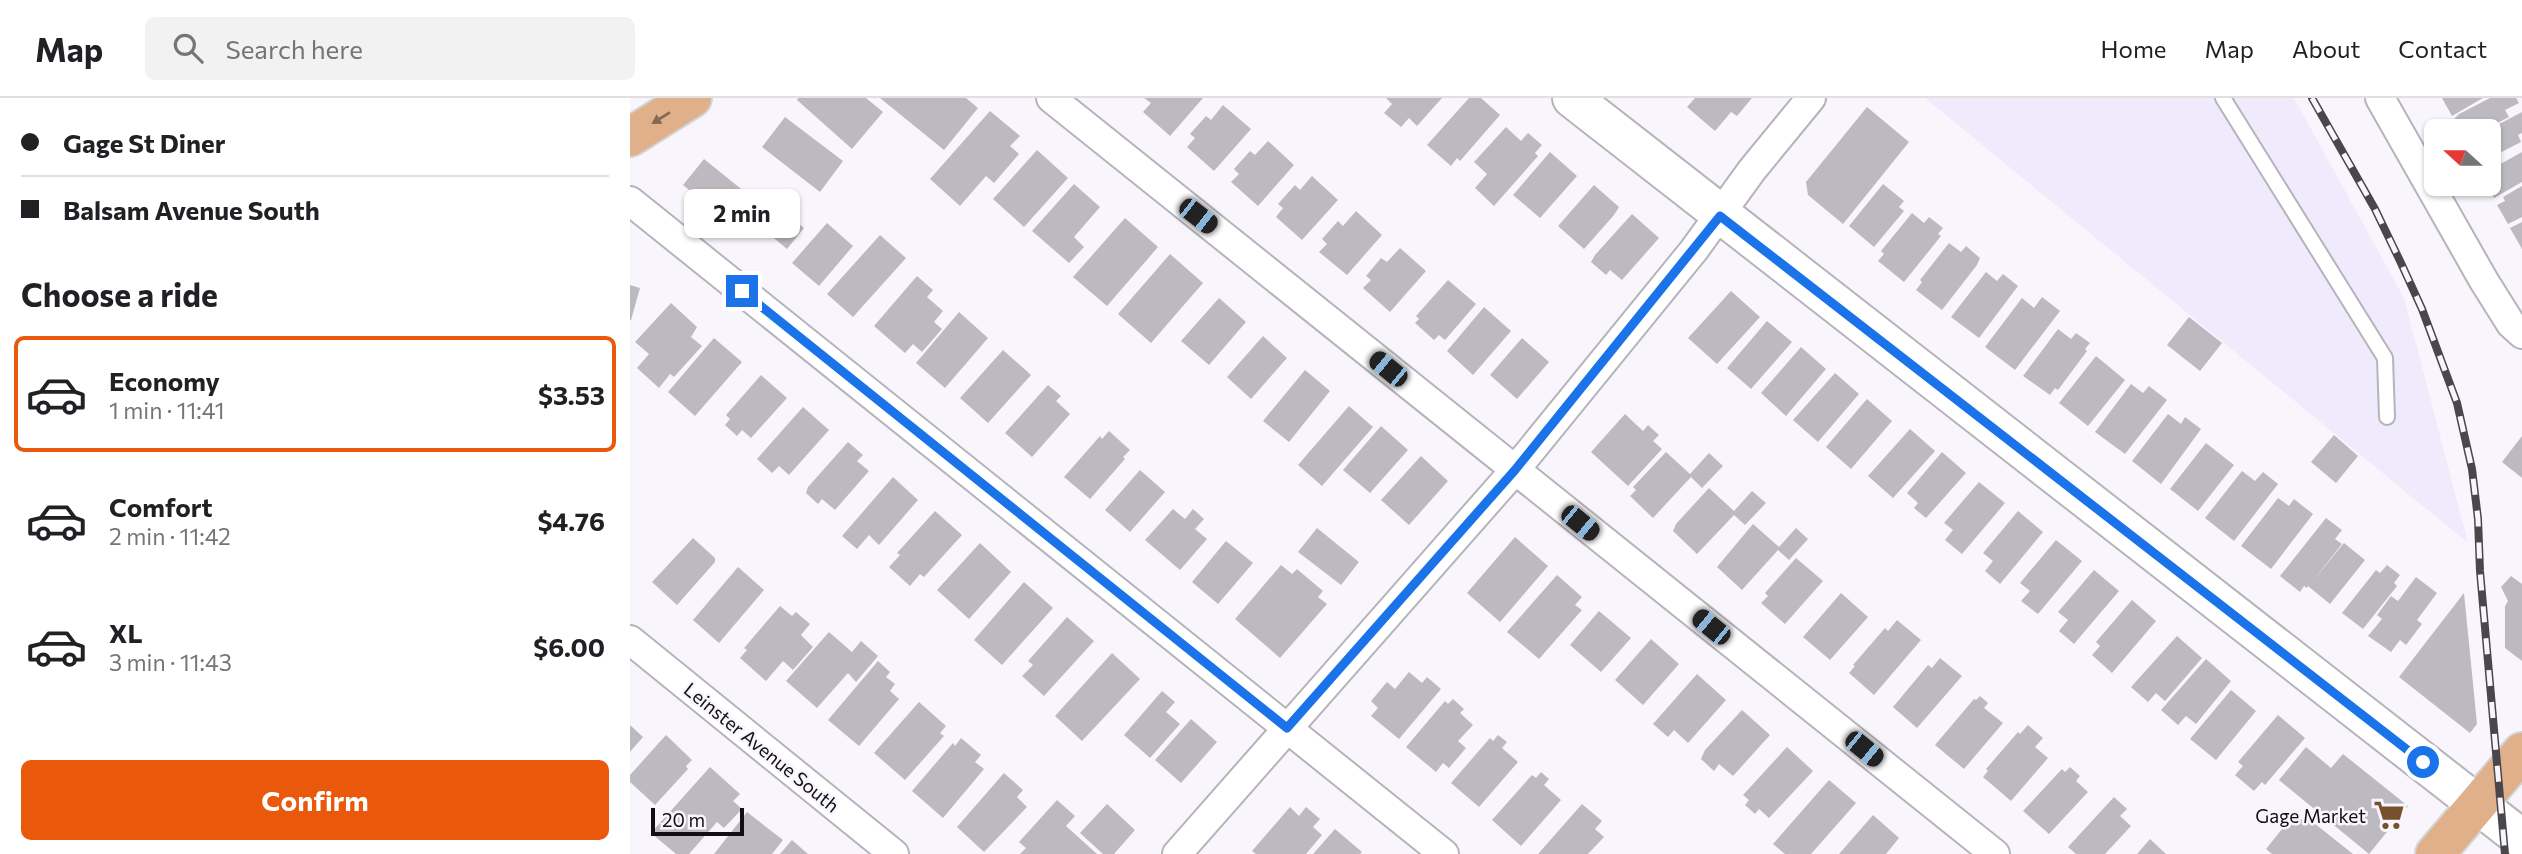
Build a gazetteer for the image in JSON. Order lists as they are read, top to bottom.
{
  "streets": {
    "street": ["Leinster Avenue South"]
  },
  "places": {
    "supermarket": ["Gage Market"]
  },
  "scale_bar": "20 m",
  "north": "left",
  "page": {
    "header": "Map",
    "search": "Search here",
    "nav": [
      "Home",
      "Map",
      "About",
      "Contact"
    ],
    "banner": ["Gage St Diner", "Balsam Avenue South"],
    "bubble": "2 min",
    "heading": "Choose a ride",
    "list": [
      {
        "name": "Economy",
        "note": "1 min · 11:41",
        "value": "$3.53"
      },
      {
        "name": "Comfort",
        "note": "2 min · 11:42",
        "value": "$4.76"
      },
      {
        "name": "XL",
        "note": "3 min · 11:43",
        "value": "$6.00"
      }
    ],
    "buttons": "Confirm",
    "scale": "20 m"
  }
}
